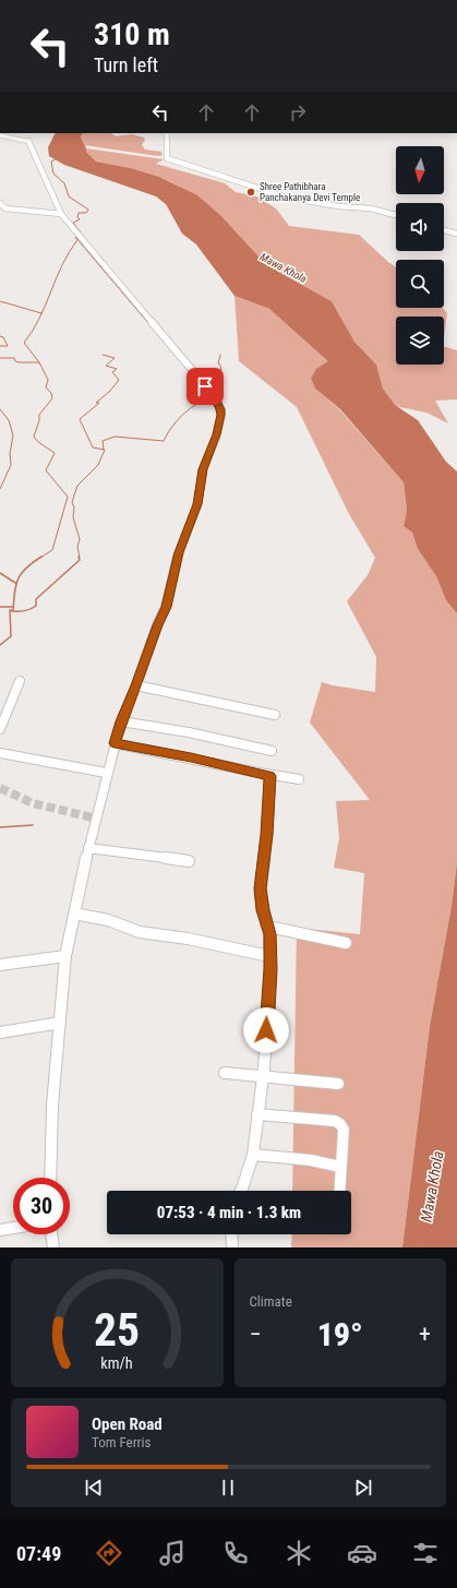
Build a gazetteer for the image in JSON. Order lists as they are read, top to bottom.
{
  "water": ["Mawa Khola"],
  "places": ["Shree Pathibhara Panchakanya Devi Temple"],
  "north": "bottom",
  "page": {
    "turn": ["310 m", "Turn left"],
    "limit": "30",
    "trip": "07:53 · 4 min · 1.3 km",
    "tile": "Climate",
    "heat": ["−", "19°", "+"],
    "song": ["Open Road", "Tom Ferris"],
    "tabs": "07:49",
    "gauge": ["25", "km/h"]
  }
}
